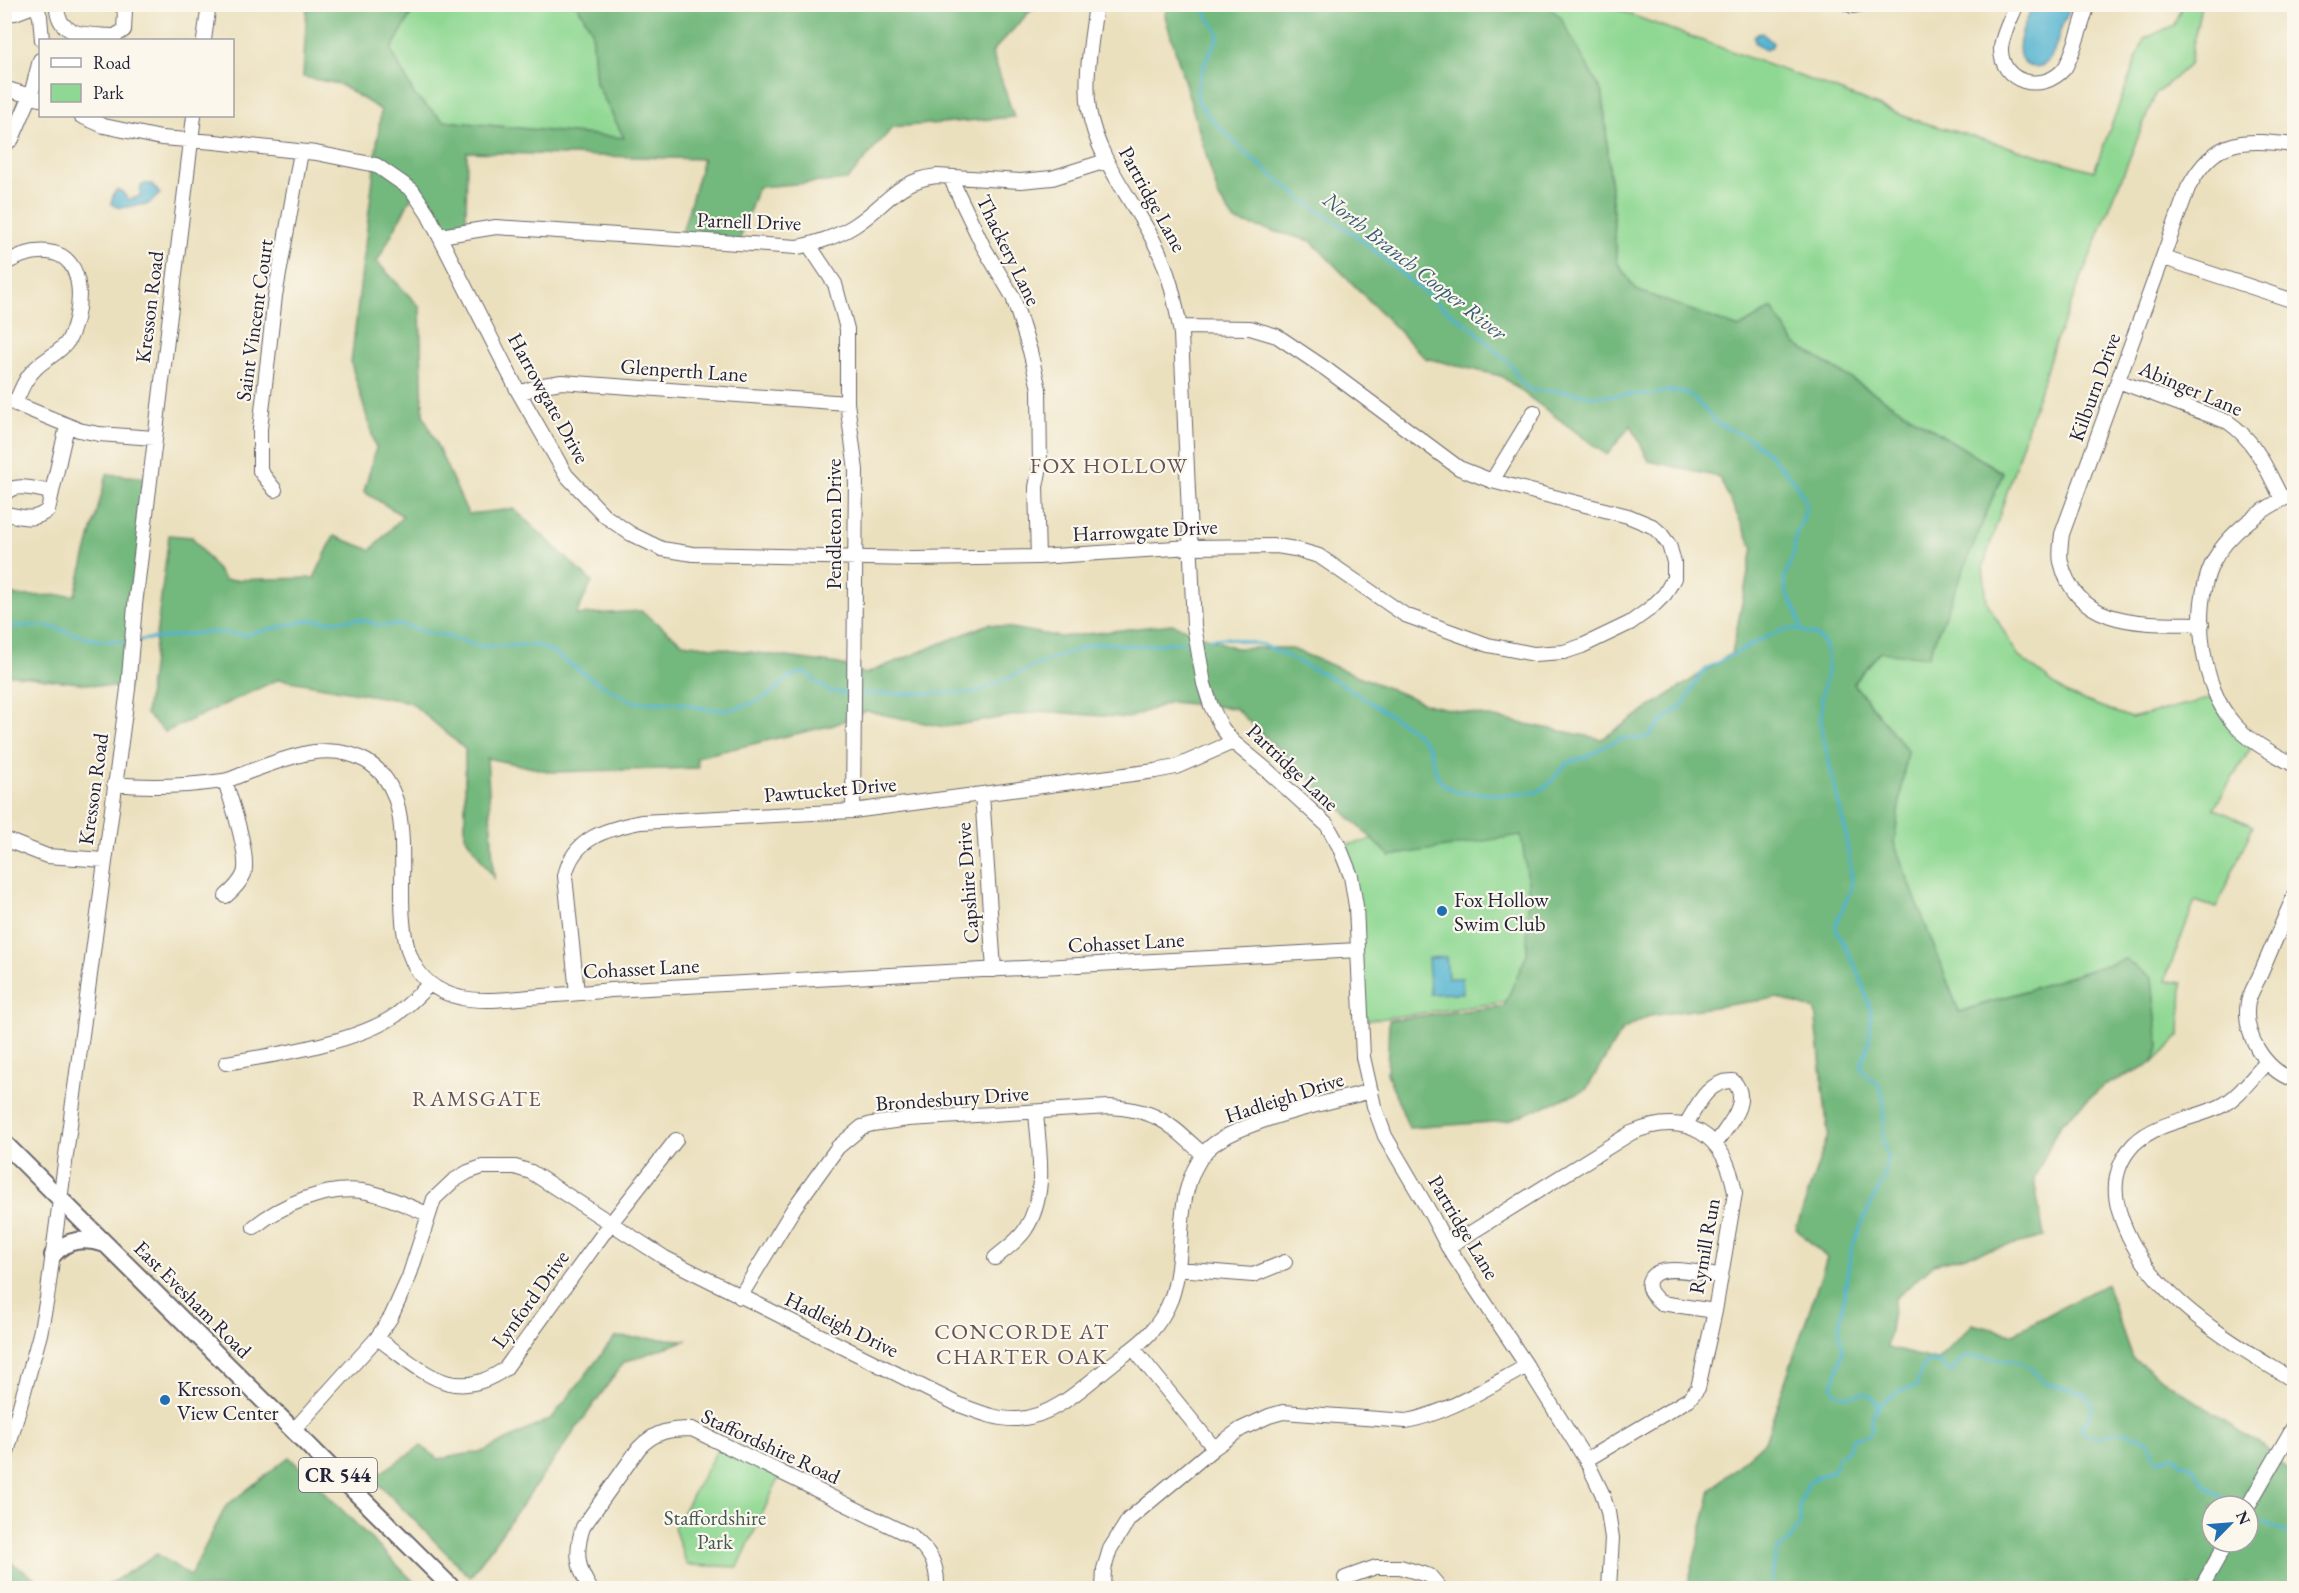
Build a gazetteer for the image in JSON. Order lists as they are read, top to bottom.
{
  "streets": {
    "main road": ["East Evesham Road", "CR 544"],
    "street": [
      "Partridge Lane",
      "Parnell Drive",
      "Thackery Lane",
      "Kresson Road",
      "Saint Vincent Court",
      "Glenperth Lane",
      "Kilburn Drive",
      "Abinger Lane",
      "Harrowgate Drive",
      "Pendleton Drive",
      "Pawtucket Drive",
      "Capshire Drive",
      "Cohasset Lane",
      "Hadleigh Drive",
      "Brondesbury Drive",
      "Rymill Run",
      "Lynford Drive",
      "Staffordshire Road"
    ]
  },
  "crossings": [
    ["Partridge Lane", "Parnell Drive"],
    ["Partridge Lane", "Harrowgate Drive"],
    ["Partridge Lane", "Pawtucket Drive"],
    ["Partridge Lane", "Cohasset Lane"],
    ["Partridge Lane", "Hadleigh Drive"],
    ["Partridge Lane", "Rymill Run"],
    ["Parnell Drive", "Thackery Lane"],
    ["Parnell Drive", "Harrowgate Drive"],
    ["Parnell Drive", "Pendleton Drive"],
    ["Thackery Lane", "Harrowgate Drive"],
    ["Kresson Road", "Harrowgate Drive"],
    ["Kresson Road", "Cohasset Lane"],
    ["Kresson Road", "East Evesham Road"],
    ["Saint Vincent Court", "Harrowgate Drive"],
    ["Glenperth Lane", "Harrowgate Drive"],
    ["Glenperth Lane", "Pendleton Drive"],
    ["Kilburn Drive", "Abinger Lane"],
    ["Harrowgate Drive", "Pendleton Drive"],
    ["Pendleton Drive", "Pawtucket Drive"],
    ["Pawtucket Drive", "Capshire Drive"],
    ["Pawtucket Drive", "Cohasset Lane"],
    ["Capshire Drive", "Cohasset Lane"],
    ["Hadleigh Drive", "Brondesbury Drive"],
    ["Hadleigh Drive", "East Evesham Road"],
    ["Hadleigh Drive", "Lynford Drive"]
  ],
  "districts": ["FOX HOLLOW", "RAMSGATE", "CONCORDE AT CHARTER OAK"],
  "water": ["North Branch Cooper River"],
  "parks": ["Staffordshire Park"],
  "places": ["Fox Hollow Swim Club", "Kresson View Center"],
  "legend": ["Road", "Park"],
  "north": "top right"
}
